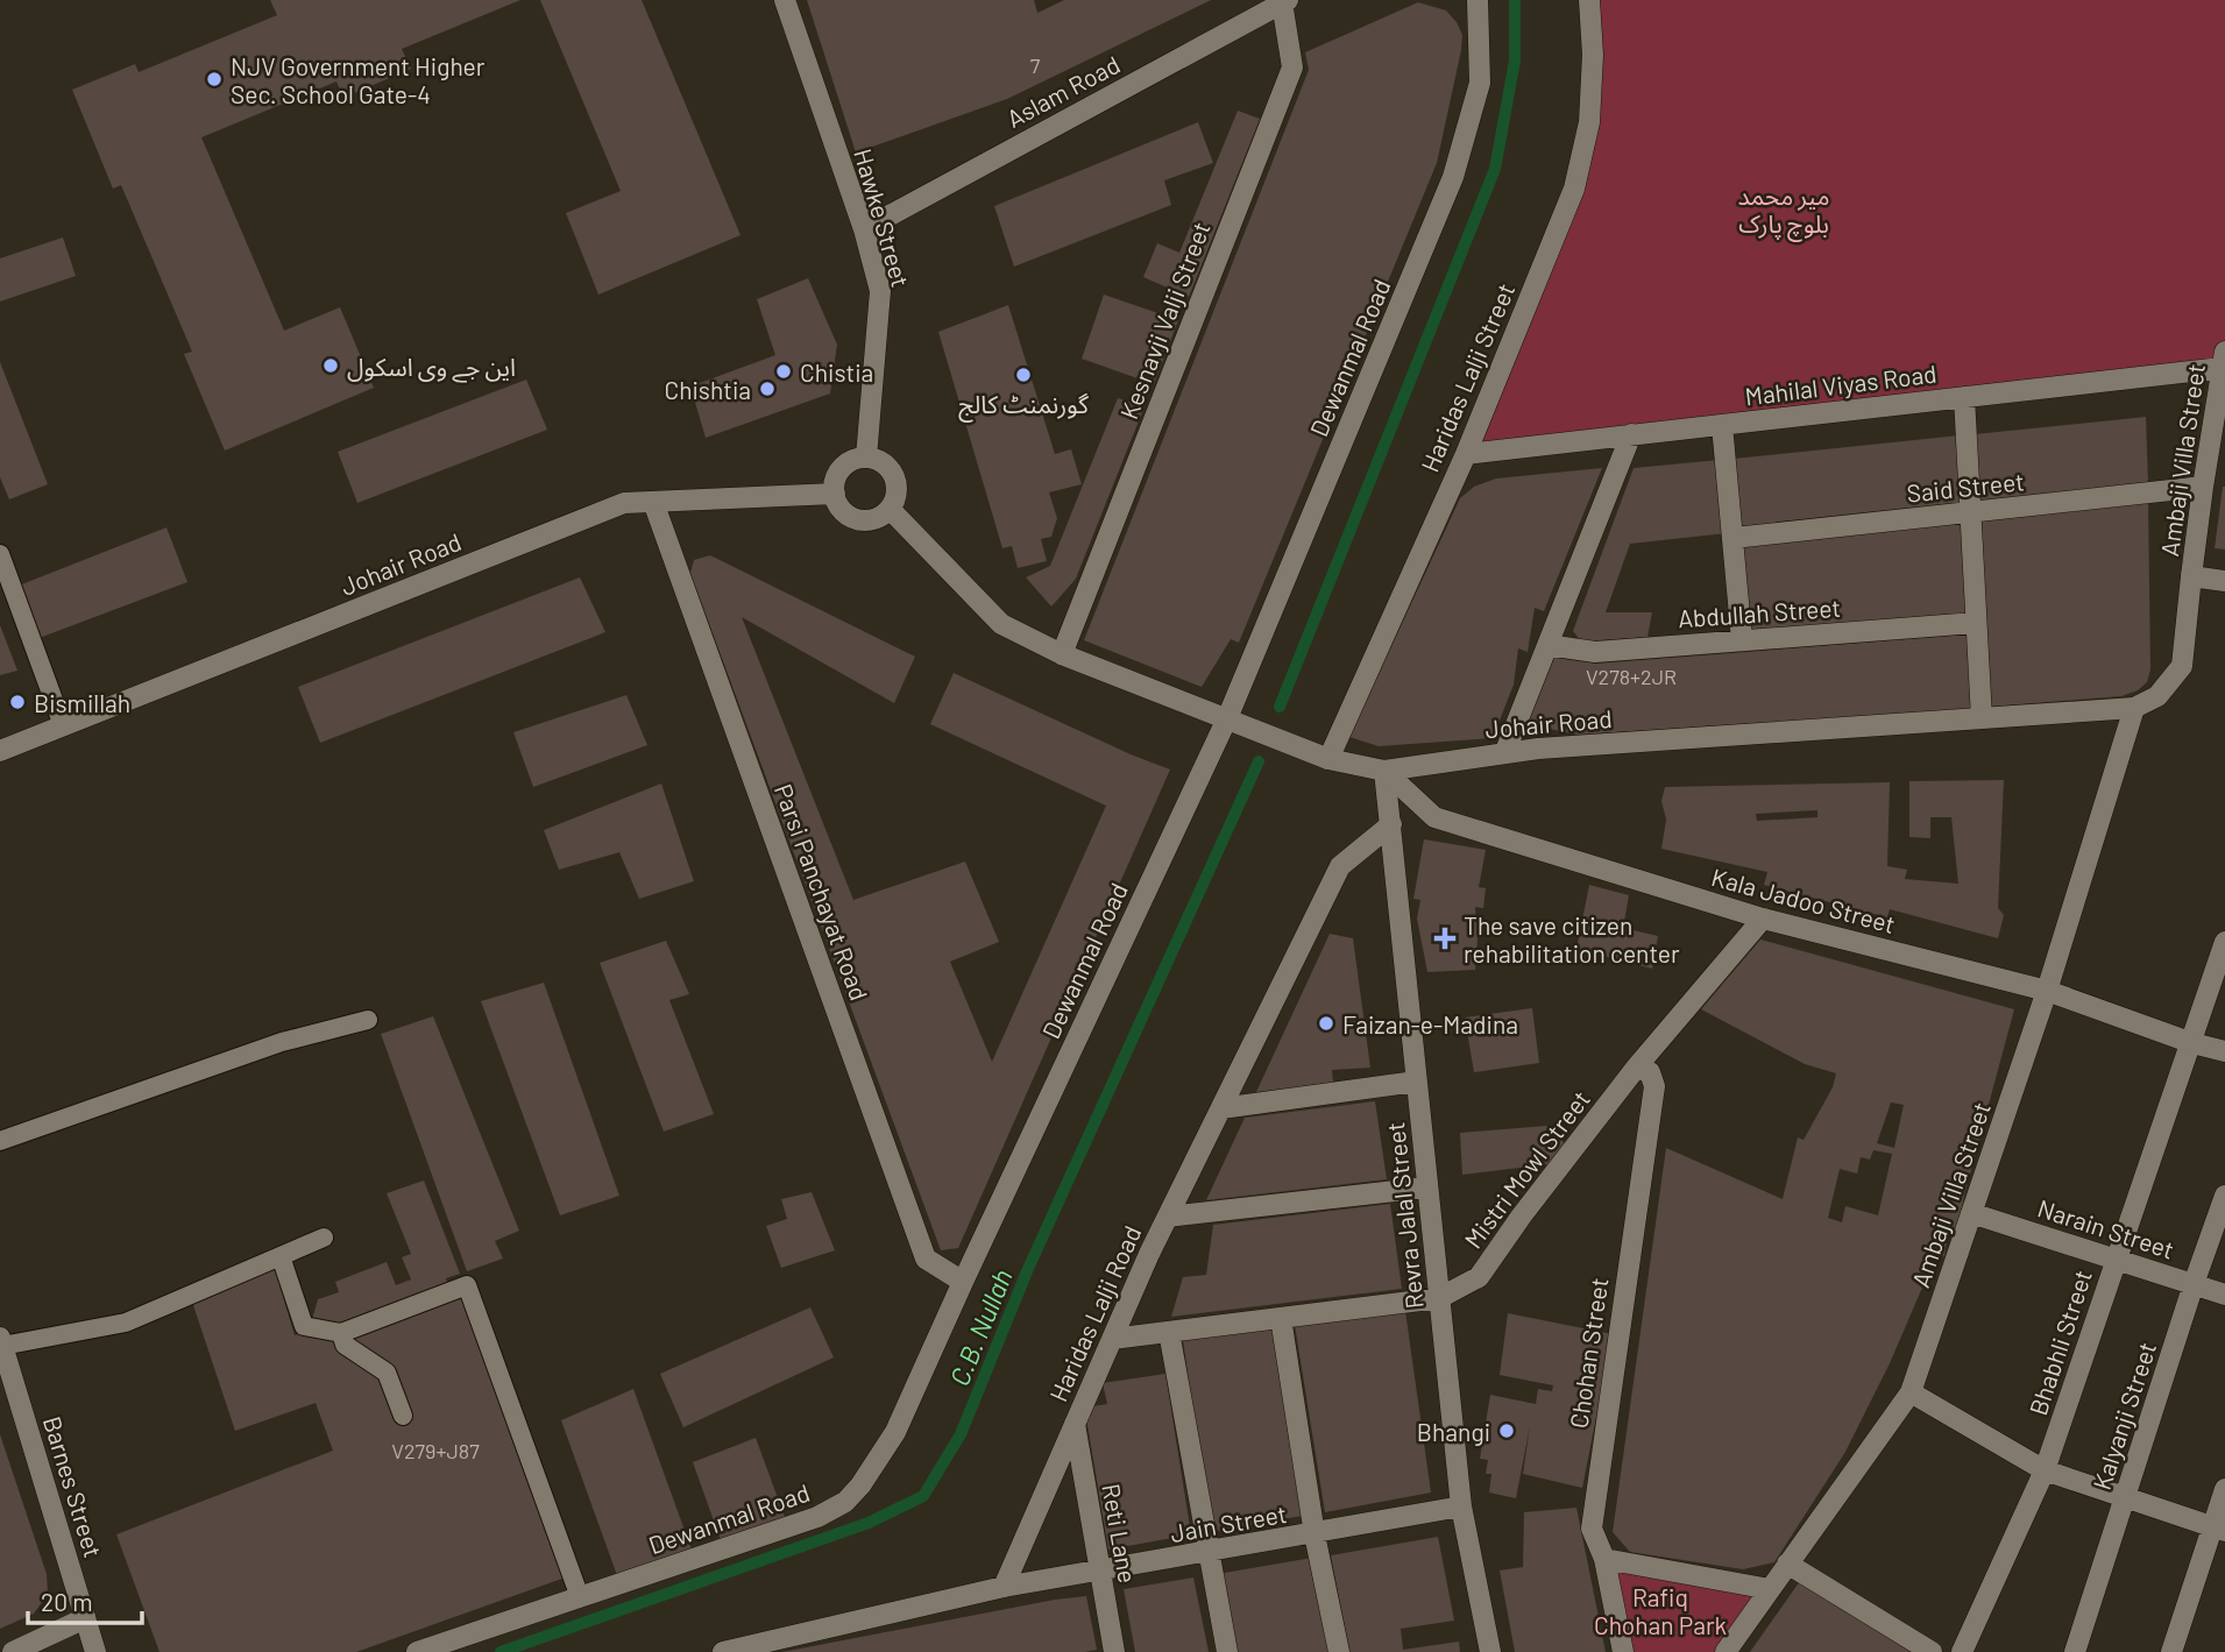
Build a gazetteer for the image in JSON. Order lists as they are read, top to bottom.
{
  "streets": {
    "street": [
      "Aslam Road",
      "Hawke Street",
      "Kesnavji Valji Street",
      "Dewanmal Road",
      "Haridas Lalji Street",
      "Mahilal Viyas Road",
      "Ambaji Villa Street",
      "Said Street",
      "Johair Road",
      "Abdullah Street",
      "Parsi Panchayat Road",
      "Kala Jadoo Street",
      "Mistri Mowl Street",
      "Revra Jalal Street",
      "Narain Street",
      "Haridas Lalji Road",
      "Bhabhli Street",
      "Chohan Street",
      "Kalyanji Street",
      "Barnes Street",
      "Jain Street",
      "Reti Lane"
    ]
  },
  "crossings": [
    ["Aslam Road", "Hawke Street"],
    ["Aslam Road", "Kesnavji Valji Street"],
    ["Hawke Street", "Johair Road"],
    ["Kesnavji Valji Street", "Johair Road"],
    ["Dewanmal Road", "Johair Road"],
    ["Dewanmal Road", "Parsi Panchayat Road"],
    ["Haridas Lalji Street", "Mahilal Viyas Road"],
    ["Haridas Lalji Street", "Johair Road"],
    ["Mahilal Viyas Road", "Ambaji Villa Street"],
    ["Ambaji Villa Street", "Said Street"],
    ["Ambaji Villa Street", "Johair Road"],
    ["Ambaji Villa Street", "Kala Jadoo Street"],
    ["Ambaji Villa Street", "Narain Street"],
    ["Johair Road", "Parsi Panchayat Road"],
    ["Johair Road", "Kala Jadoo Street"],
    ["Johair Road", "Revra Jalal Street"],
    ["Kala Jadoo Street", "Mistri Mowl Street"],
    ["Kala Jadoo Street", "Revra Jalal Street"],
    ["Kala Jadoo Street", "Bhabhli Street"],
    ["Mistri Mowl Street", "Revra Jalal Street"],
    ["Mistri Mowl Street", "Haridas Lalji Road"],
    ["Mistri Mowl Street", "Chohan Street"],
    ["Revra Jalal Street", "Haridas Lalji Road"],
    ["Revra Jalal Street", "Jain Street"],
    ["Narain Street", "Bhabhli Street"],
    ["Narain Street", "Kalyanji Street"],
    ["Haridas Lalji Road", "Jain Street"],
    ["Haridas Lalji Road", "Reti Lane"],
    ["Jain Street", "Reti Lane"]
  ],
  "water": ["C.B. Nullah"],
  "parks": ["میر محمد بلوچ پارک", "Rafiq Chohan Park"],
  "places": {
    "other": [
      "NJV Government Higher Sec. School Gate-4",
      "این جے وی اسکول",
      "Chistia",
      "گورنمنٹ کالج",
      "Chishtia",
      "Bismillah",
      "Faizan-e-Madina",
      "Bhangi"
    ],
    "health": ["The save citizen rehabilitation center"]
  },
  "house_numbers": ["7", "V278+2JR", "V279+J87"],
  "scale_bar": "20 m"
}
